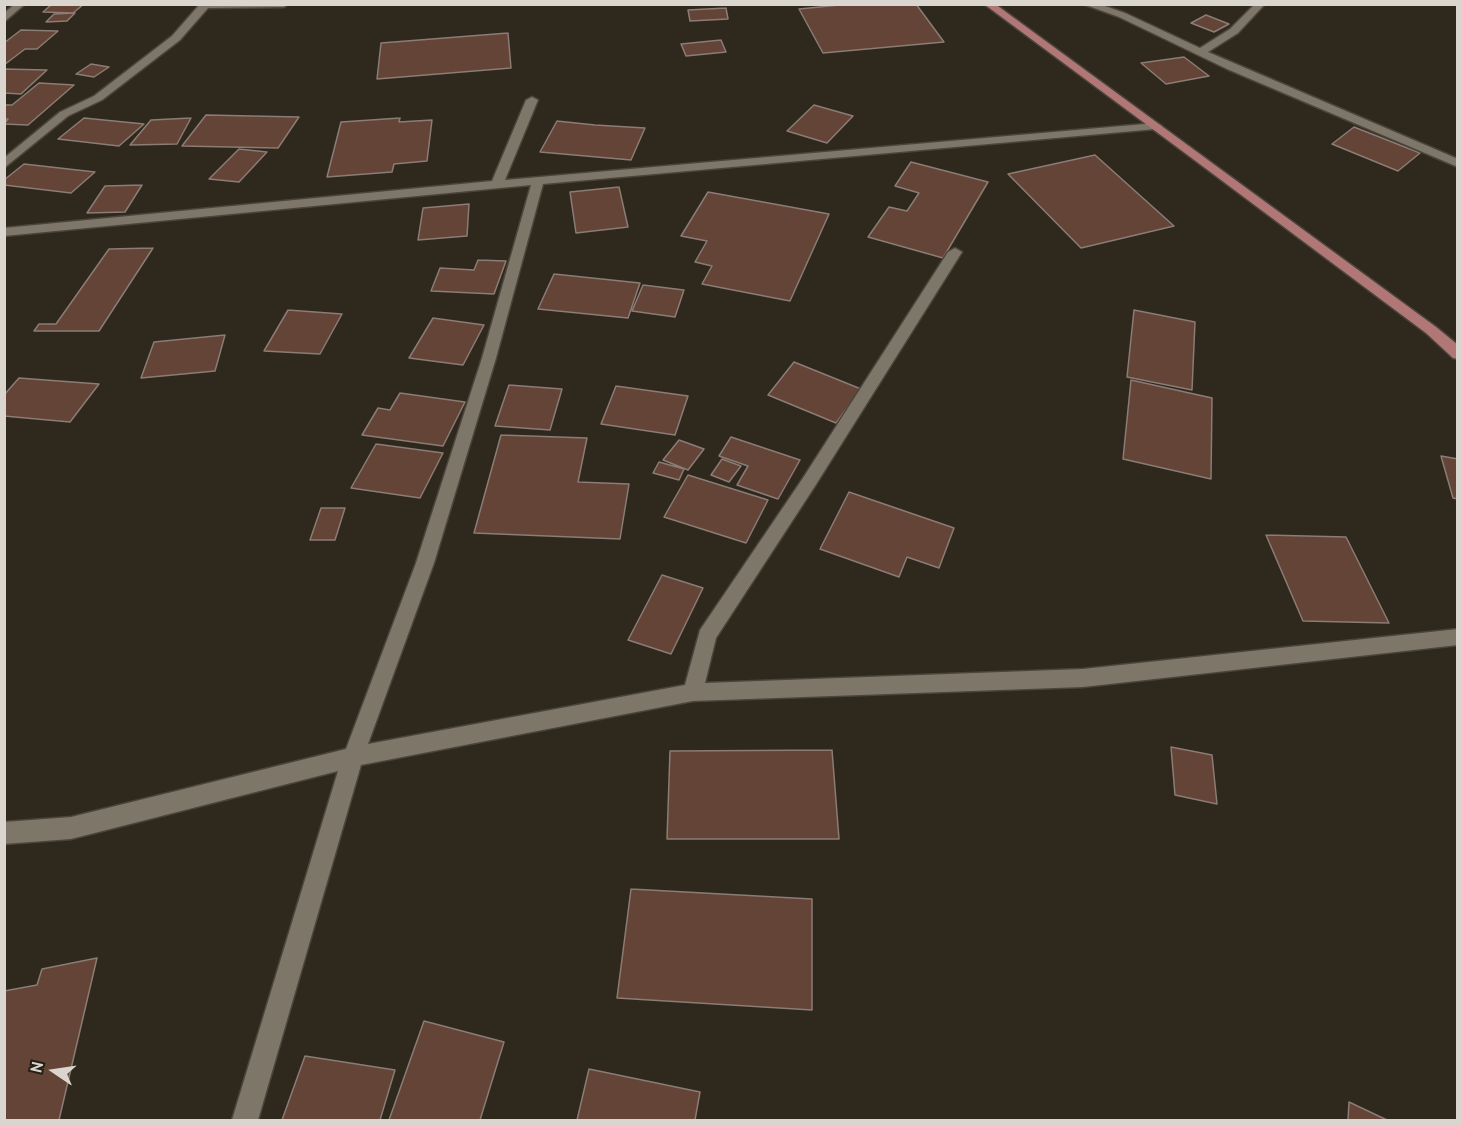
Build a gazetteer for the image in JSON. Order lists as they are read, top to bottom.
{
  "north": "left"
}
